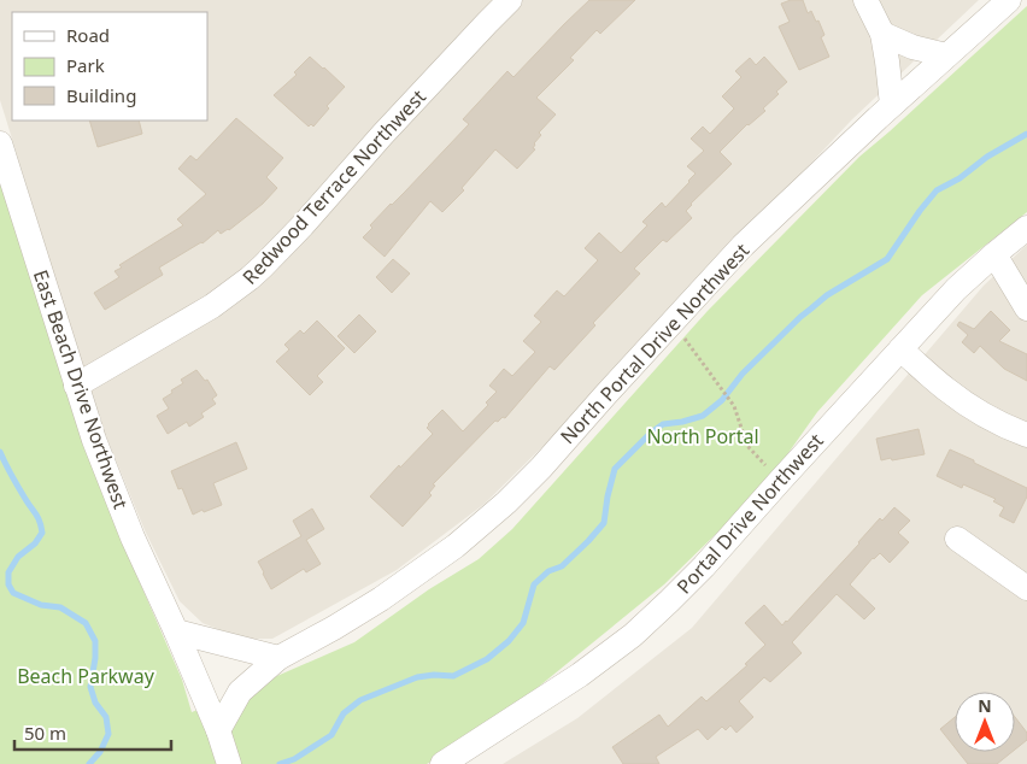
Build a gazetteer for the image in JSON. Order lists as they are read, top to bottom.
{
  "streets": {
    "street": [
      "Redwood Terrace Northwest",
      "North Portal Drive Northwest",
      "East Beach Drive Northwest",
      "Portal Drive Northwest"
    ]
  },
  "crossings": [
    ["Redwood Terrace Northwest", "East Beach Drive Northwest"],
    ["North Portal Drive Northwest", "East Beach Drive Northwest"]
  ],
  "parks": ["North Portal", "Beach Parkway"],
  "legend": ["Road", "Park", "Building"],
  "scale_bar": "50 m",
  "north": "top"
}
